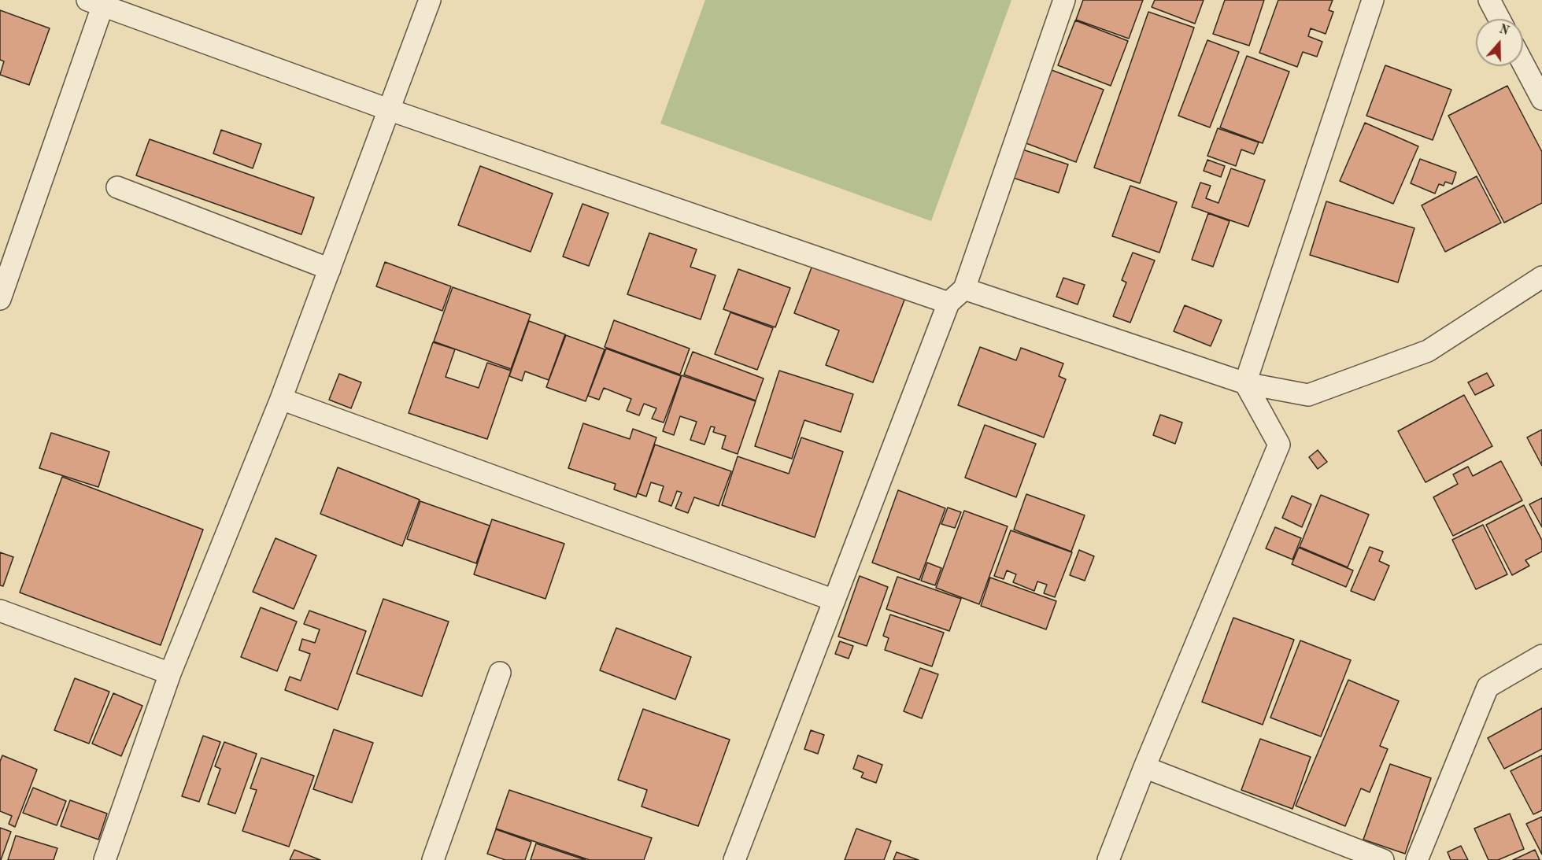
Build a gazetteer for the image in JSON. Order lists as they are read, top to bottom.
{
  "north": "top"
}
